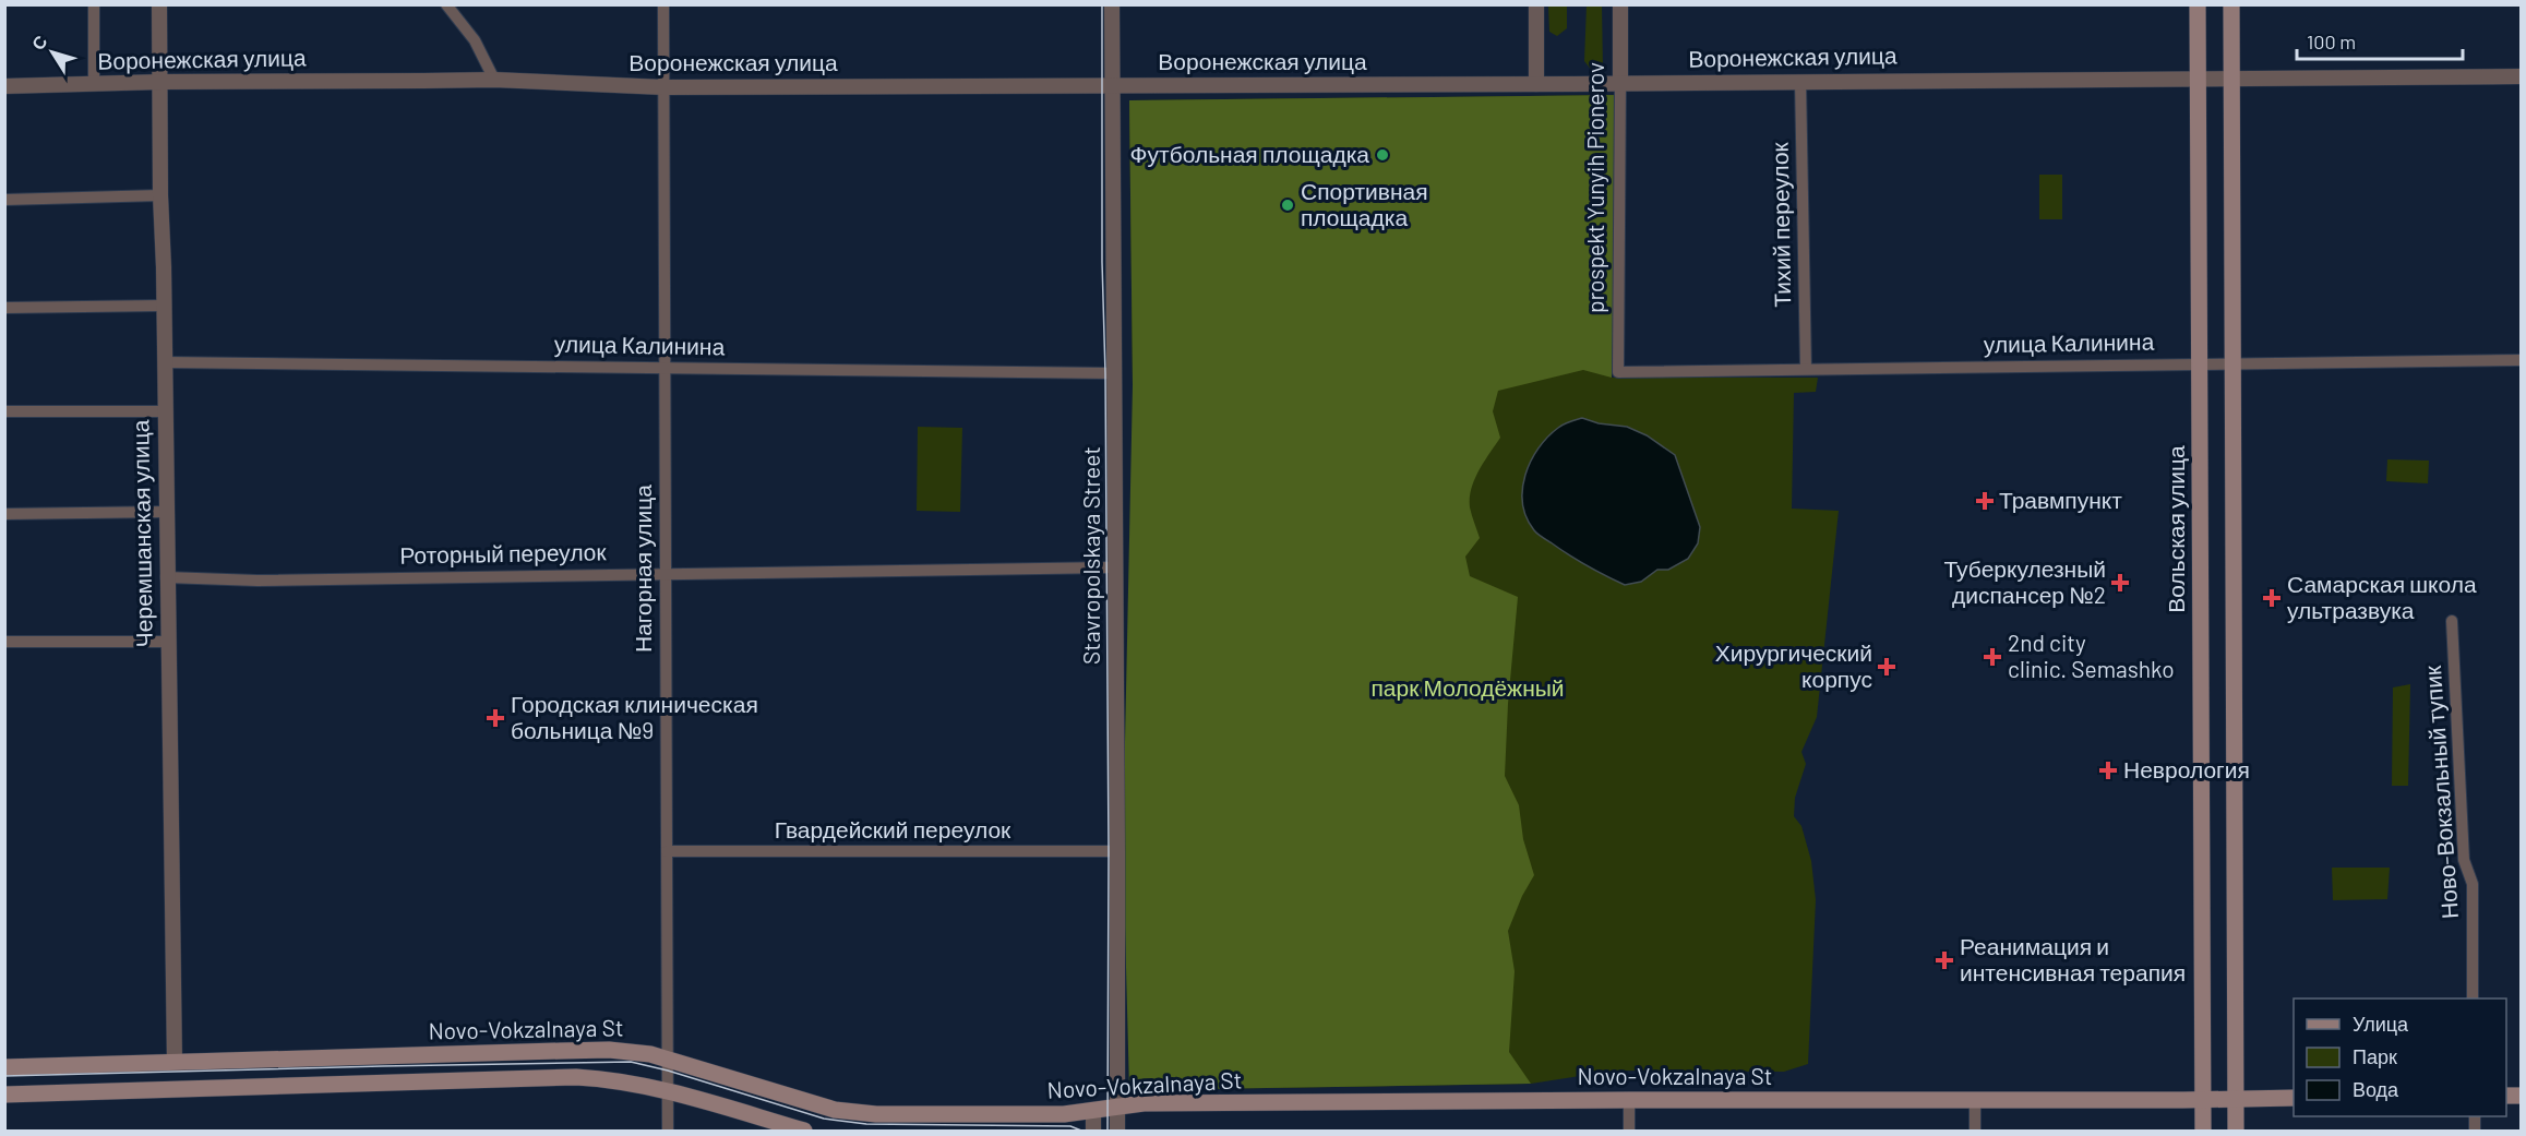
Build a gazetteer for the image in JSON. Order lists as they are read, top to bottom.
{
  "streets": {
    "main road": ["Вольская улица", "Novo-Vokzalnaya St"],
    "street": [
      "Воронежская улица",
      "prospekt Yunyih Pionerov",
      "Тихий переулок",
      "улица Калинина",
      "Черемшанская улица",
      "Роторный переулок",
      "Stavropolskaya Street",
      "Нагорная улица",
      "Ново-Вокзальный тупик",
      "Гвардейский переулок"
    ]
  },
  "crossings": [
    ["Воронежская улица", "prospekt Yunyih Pionerov"],
    ["Воронежская улица", "Тихий переулок"],
    ["Воронежская улица", "Вольская улица"],
    ["Воронежская улица", "Черемшанская улица"],
    ["Воронежская улица", "Stavropolskaya Street"],
    ["Воронежская улица", "Нагорная улица"],
    ["prospekt Yunyih Pionerov", "улица Калинина"],
    ["Тихий переулок", "улица Калинина"],
    ["улица Калинина", "Вольская улица"],
    ["улица Калинина", "Черемшанская улица"],
    ["улица Калинина", "Stavropolskaya Street"],
    ["улица Калинина", "Нагорная улица"],
    ["Вольская улица", "Novo-Vokzalnaya St"],
    ["Черемшанская улица", "Роторный переулок"],
    ["Черемшанская улица", "Novo-Vokzalnaya St"],
    ["Роторный переулок", "Stavropolskaya Street"],
    ["Роторный переулок", "Нагорная улица"],
    ["Stavropolskaya Street", "Гвардейский переулок"],
    ["Stavropolskaya Street", "Novo-Vokzalnaya St"],
    ["Нагорная улица", "Гвардейский переулок"],
    ["Нагорная улица", "Novo-Vokzalnaya St"]
  ],
  "parks": ["парк Молодёжный"],
  "places": {
    "other": ["Футбольная площадка", "Спортивная площадка"],
    "health": [
      "Травмпункт",
      "Туберкулезный диспансер №2",
      "Самарская школа ультразвука",
      "2nd city clinic. Semashko",
      "Хирургический корпус",
      "Городская клиническая больница №9",
      "Неврология",
      "Реанимация и интенсивная терапия"
    ]
  },
  "legend": ["Улица", "Парк", "Вода"],
  "scale_bar": "100 m",
  "north": "top left"
}
